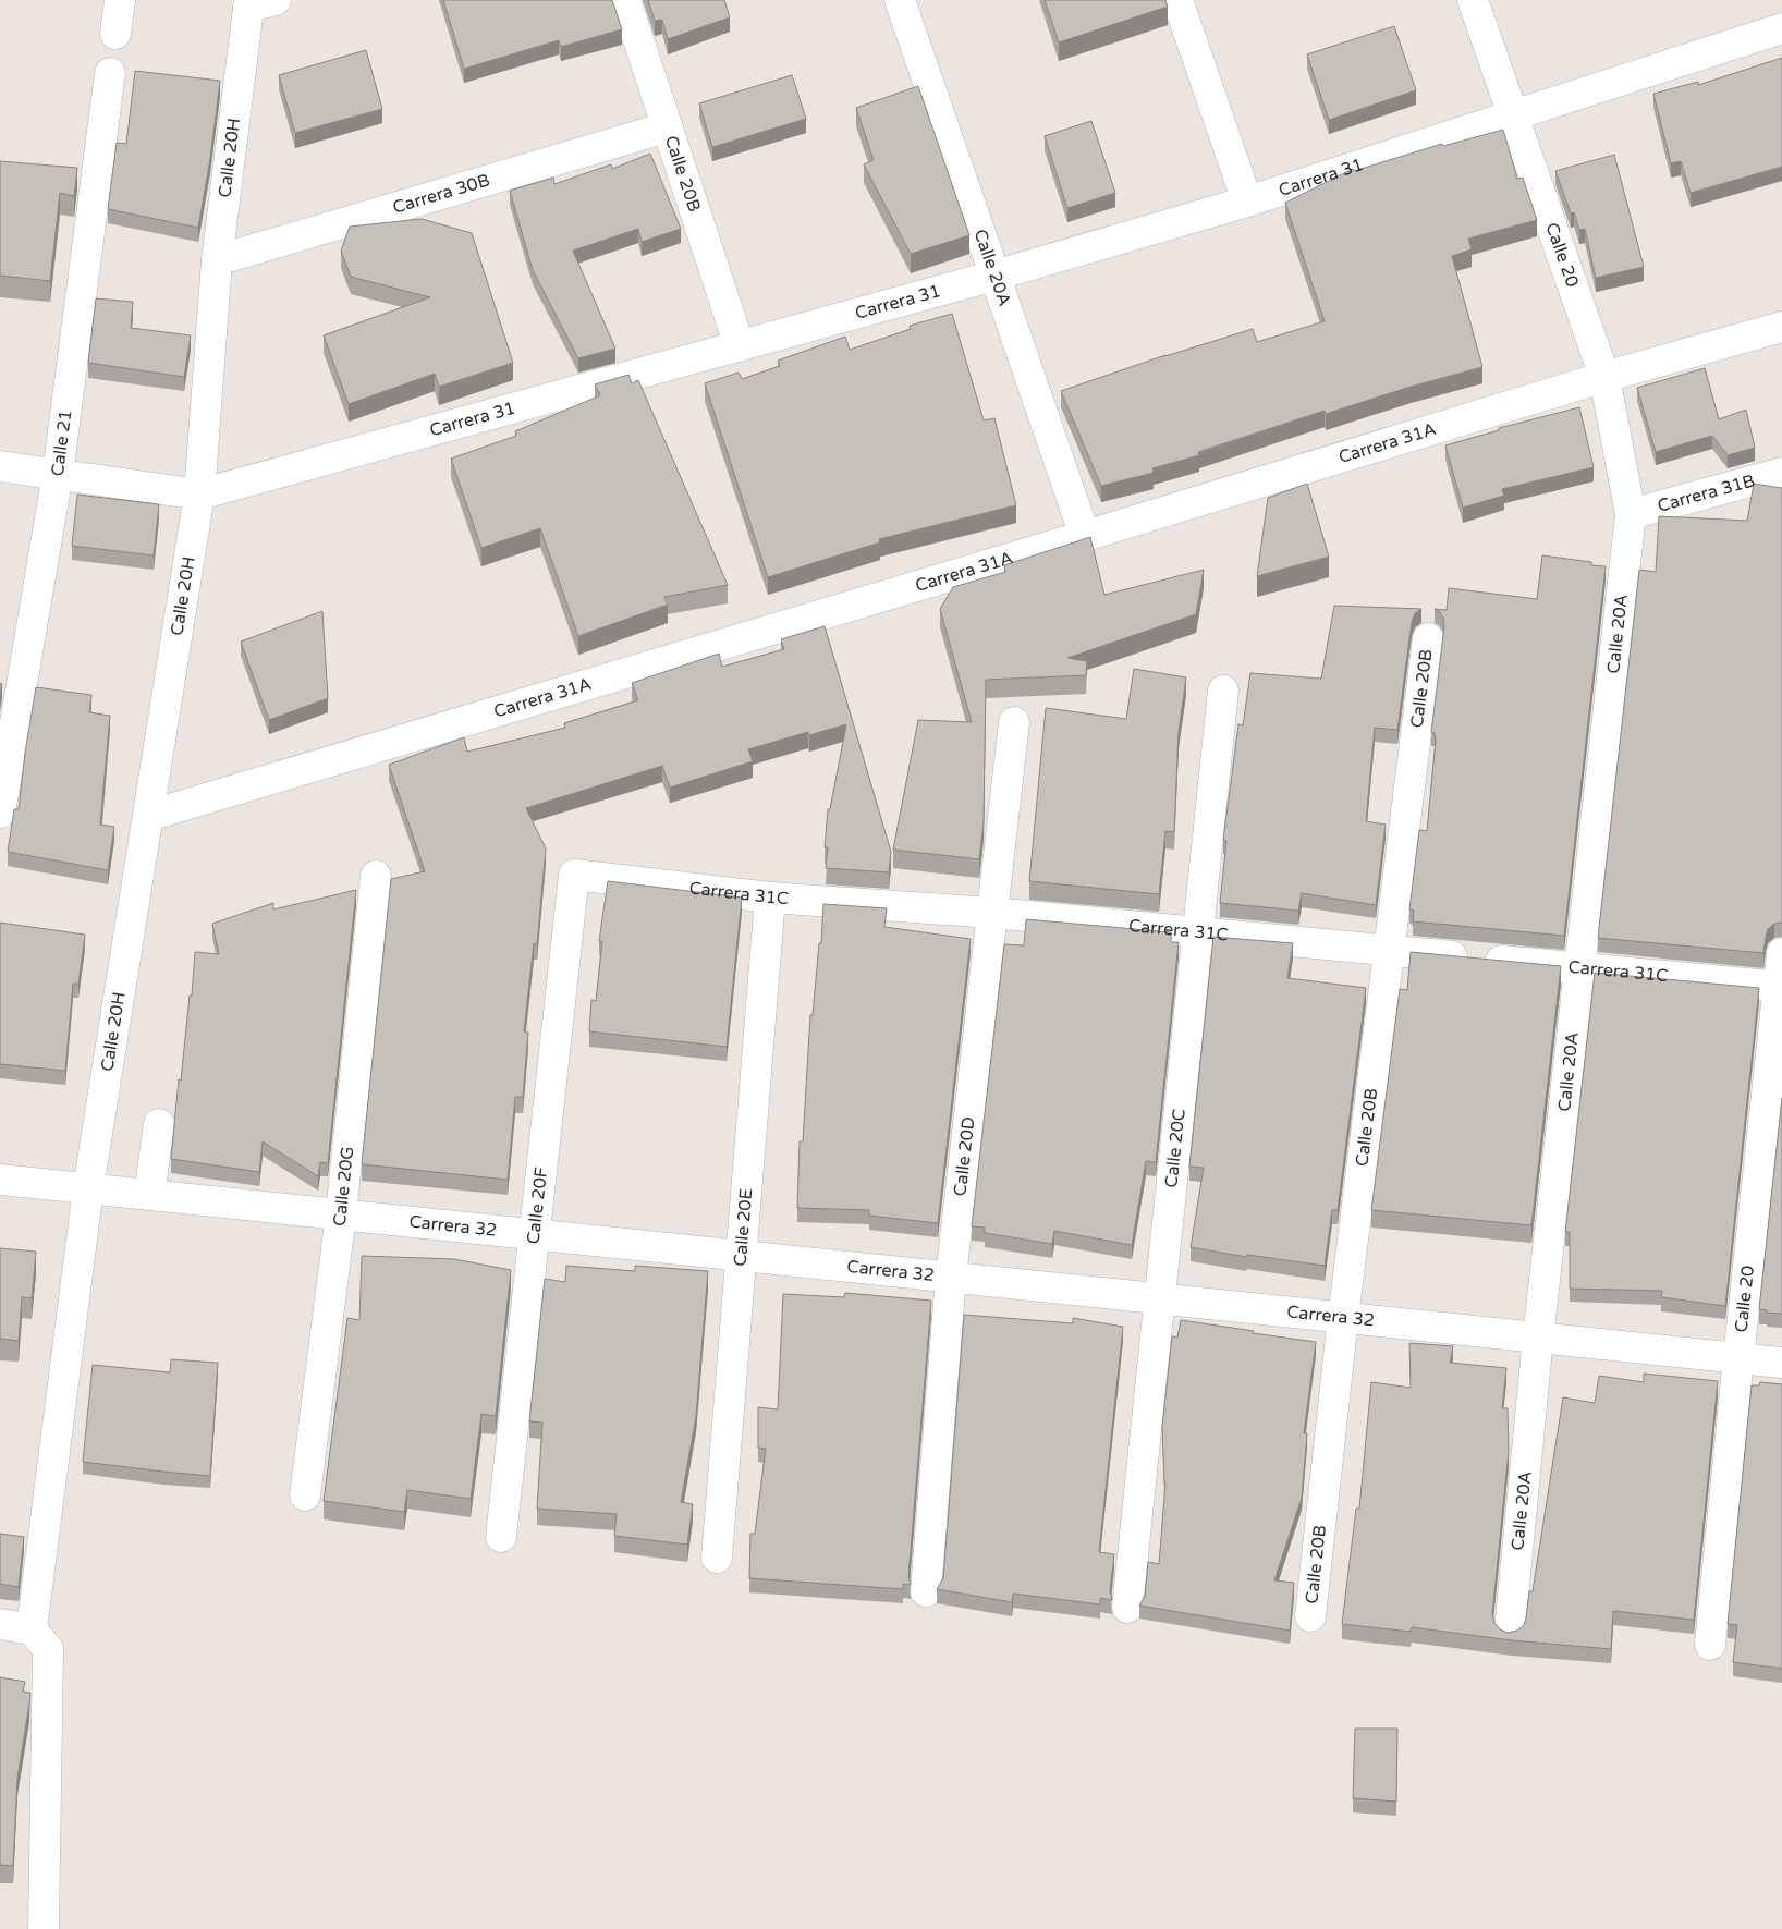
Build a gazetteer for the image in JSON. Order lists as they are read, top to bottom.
{
  "streets": {
    "street": [
      "Calle 20H",
      "Calle 20B",
      "Carrera 31",
      "Carrera 30B",
      "Calle 20",
      "Calle 20A",
      "Carrera 31A",
      "Calle 21",
      "Carrera 31B",
      "Carrera 31C",
      "Calle 20C",
      "Calle 20D",
      "Calle 20G",
      "Calle 20F",
      "Carrera 32",
      "Calle 20E"
    ]
  },
  "crossings": [
    ["Calle 20H", "Carrera 31"],
    ["Calle 20H", "Carrera 30B"],
    ["Calle 20H", "Carrera 31A"],
    ["Calle 20H", "Carrera 32"],
    ["Calle 20B", "Carrera 31"],
    ["Calle 20B", "Carrera 30B"],
    ["Calle 20B", "Carrera 31C"],
    ["Calle 20B", "Carrera 32"],
    ["Carrera 31", "Calle 20"],
    ["Carrera 31", "Calle 20A"],
    ["Carrera 31", "Calle 21"],
    ["Calle 20", "Calle 20A"],
    ["Calle 20", "Carrera 31A"],
    ["Calle 20", "Carrera 31B"],
    ["Calle 20", "Carrera 31C"],
    ["Calle 20", "Carrera 32"],
    ["Calle 20A", "Carrera 31A"],
    ["Calle 20A", "Carrera 31B"],
    ["Calle 20A", "Carrera 31C"],
    ["Calle 20A", "Carrera 32"],
    ["Carrera 31C", "Calle 20C"],
    ["Carrera 31C", "Calle 20D"],
    ["Carrera 31C", "Calle 20F"],
    ["Carrera 31C", "Calle 20E"],
    ["Calle 20C", "Carrera 32"],
    ["Calle 20D", "Carrera 32"],
    ["Calle 20G", "Carrera 32"],
    ["Calle 20F", "Carrera 32"],
    ["Carrera 32", "Calle 20E"]
  ]
}
